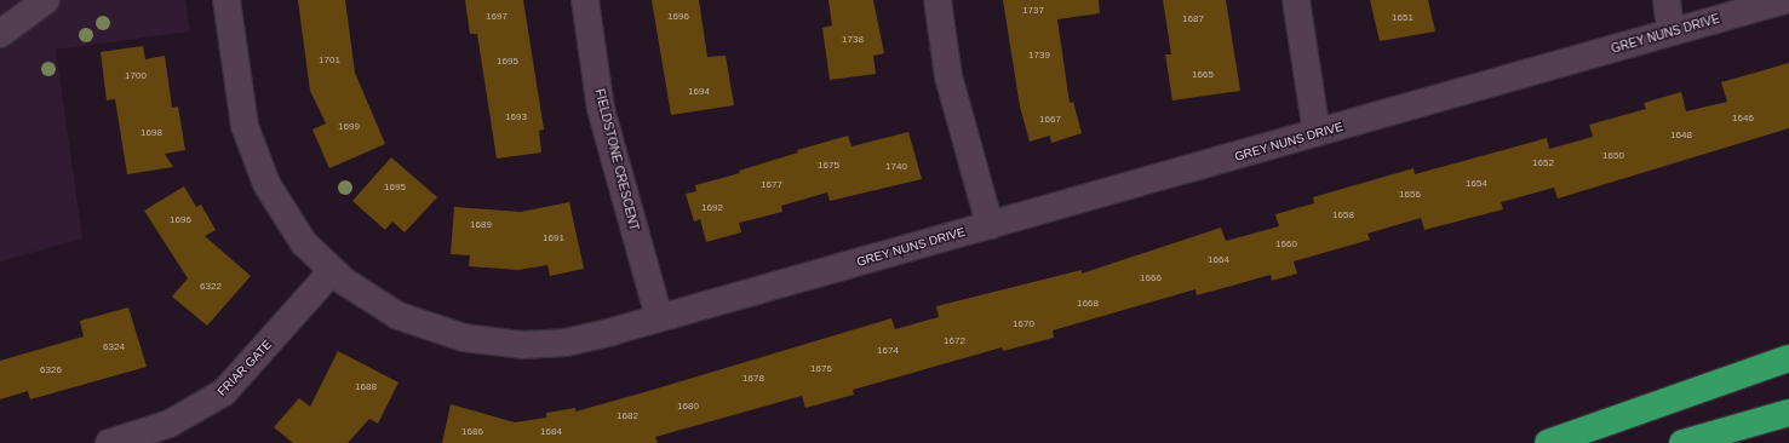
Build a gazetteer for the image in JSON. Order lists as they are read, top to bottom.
{
  "streets": {
    "street": ["GREY NUNS DRIVE", "FIELDSTONE CRESCENT", "FRIAR GATE"]
  },
  "crossings": [
    ["GREY NUNS DRIVE", "FIELDSTONE CRESCENT"],
    ["GREY NUNS DRIVE", "FRIAR GATE"]
  ],
  "house_numbers": [
    "1737",
    "1697",
    "1696",
    "1651",
    "1687",
    "1738",
    "1739",
    "1701",
    "1695",
    "1665",
    "1700",
    "1694",
    "1693",
    "1646",
    "1667",
    "1699",
    "1698",
    "1648",
    "1650",
    "1652",
    "1675",
    "1740",
    "1654",
    "1677",
    "1695",
    "1656",
    "1692",
    "1658",
    "1696",
    "1689",
    "1691",
    "1660",
    "1664",
    "1666",
    "6322",
    "1668",
    "1670",
    "1672",
    "6324",
    "1674",
    "1676",
    "6326",
    "1678",
    "1688",
    "1680",
    "1682",
    "1686",
    "1684"
  ]
}
